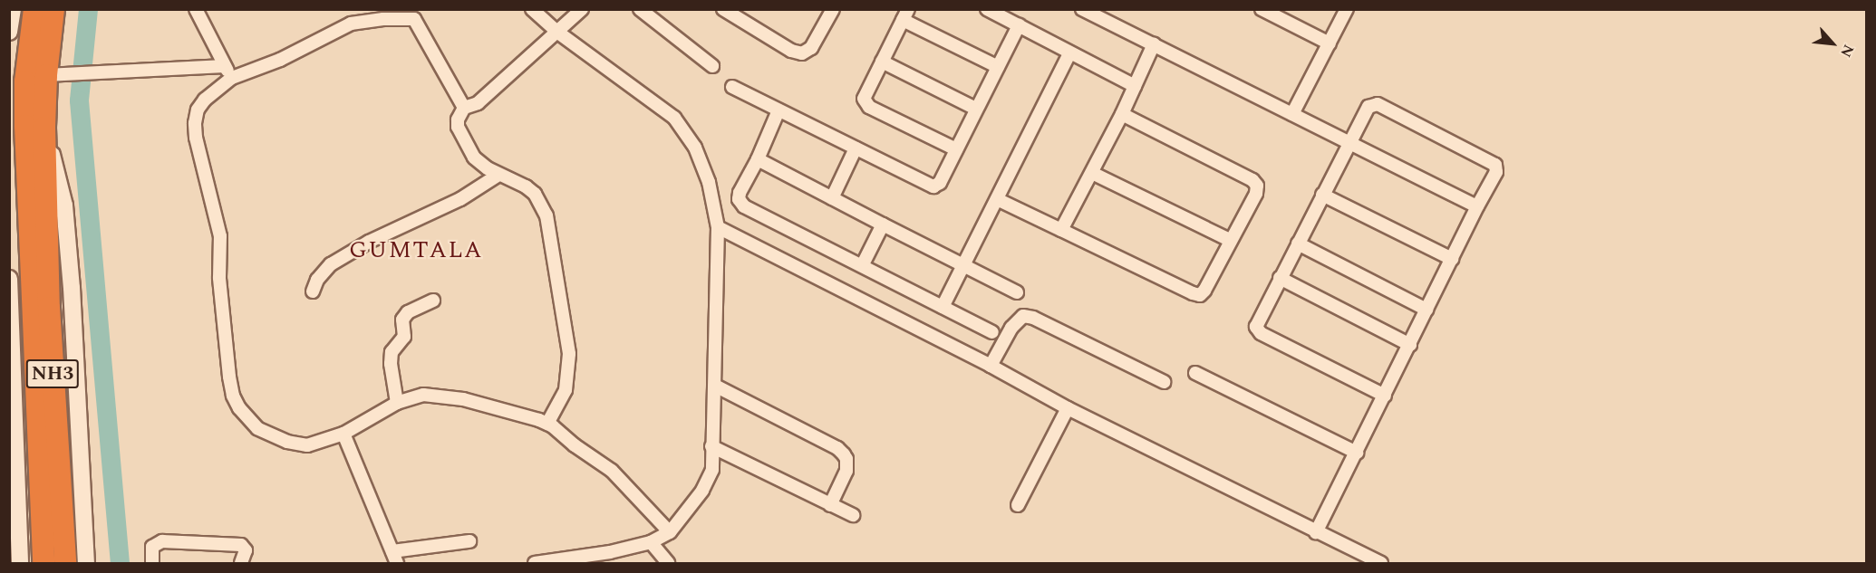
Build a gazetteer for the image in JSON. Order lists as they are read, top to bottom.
{
  "streets": {
    "highway": ["NH3"]
  },
  "districts": ["GUMTALA"],
  "north": "bottom right"
}
